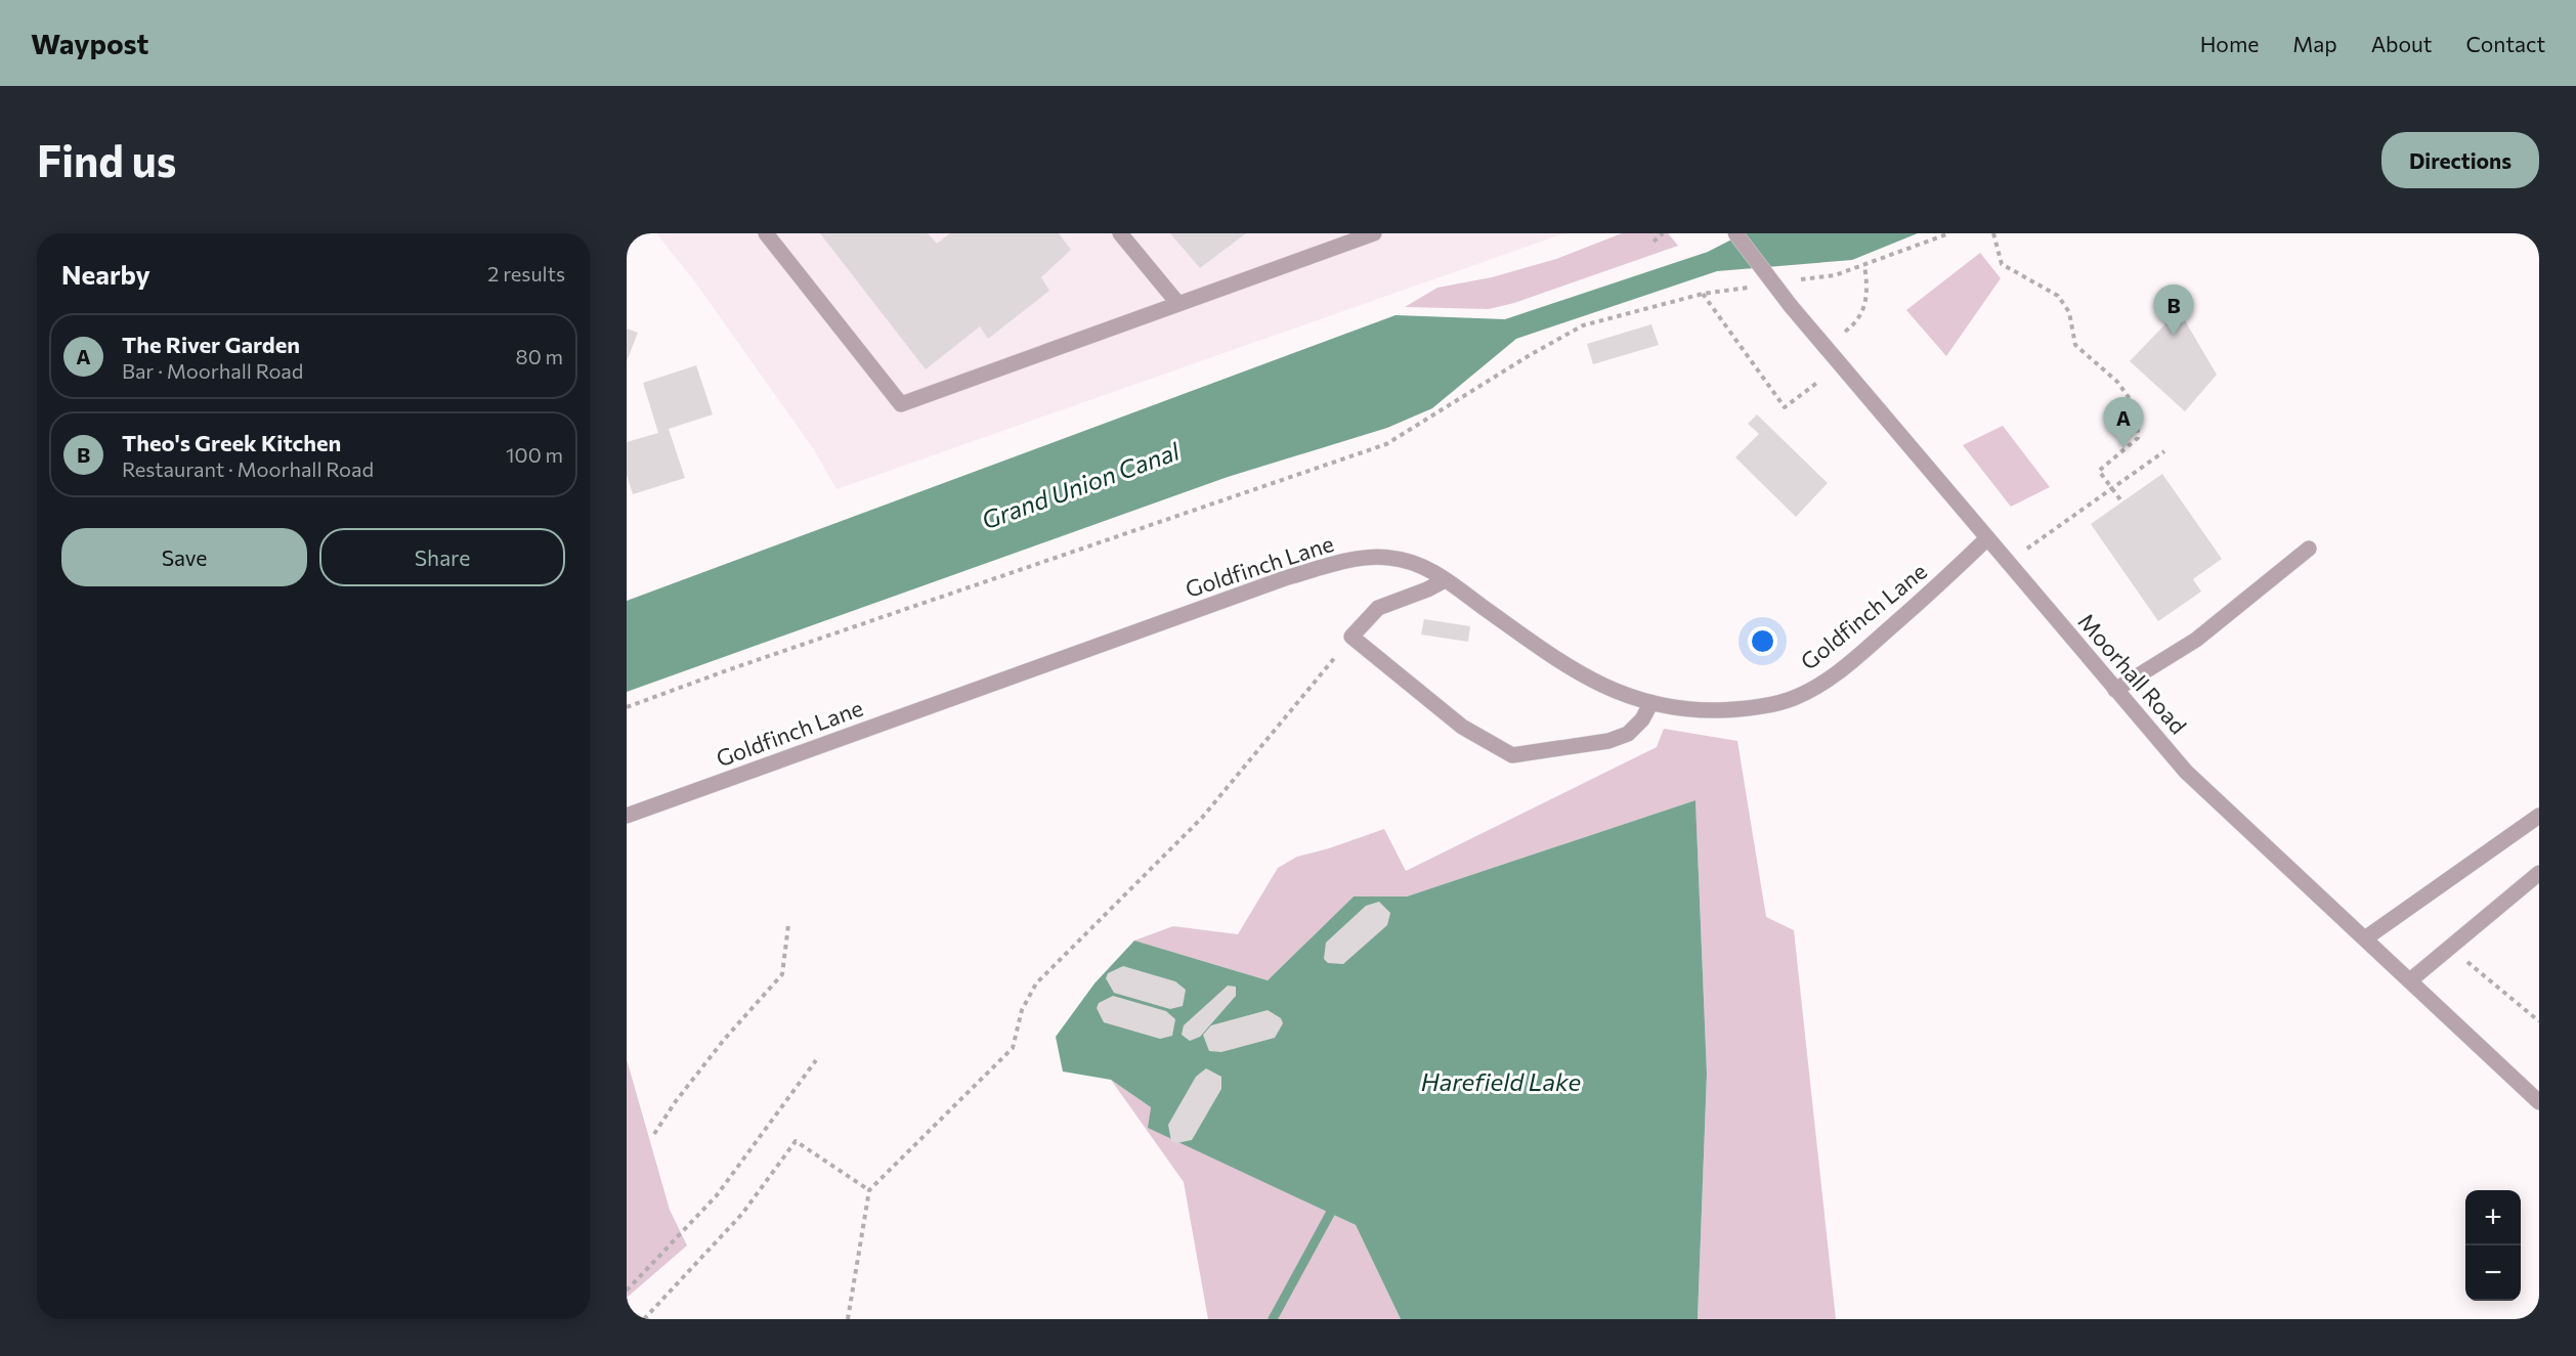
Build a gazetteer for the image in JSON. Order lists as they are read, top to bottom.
{
  "streets": {
    "street": ["Goldfinch Lane", "Moorhall Road"]
  },
  "crossings": [
    ["Goldfinch Lane", "Moorhall Road"]
  ],
  "water": ["Grand Union Canal", "Harefield Lake"],
  "page": {
    "header": "Waypost",
    "nav": [
      "Home",
      "Map",
      "About",
      "Contact"
    ],
    "buttons": [
      "Directions",
      ["Save", "Share"]
    ],
    "title": "Find us",
    "heading": ["Nearby", "2 results"],
    "pins": ["B", "A"],
    "list": [
      {
        "mark": "A",
        "name": "The River Garden",
        "note": "Bar · Moorhall Road",
        "value": "80 m"
      },
      {
        "mark": "B",
        "name": "Theo's Greek Kitchen",
        "note": "Restaurant · Moorhall Road",
        "value": "100 m"
      }
    ],
    "map_buttons": ["+", "−"]
  }
}
